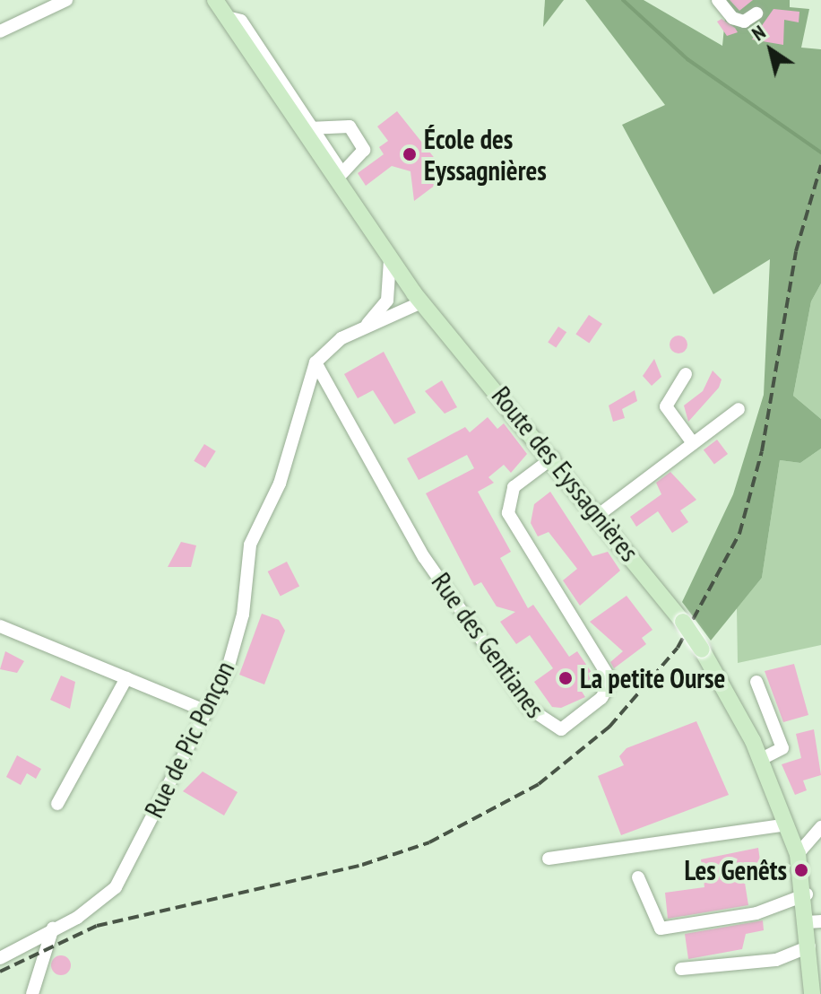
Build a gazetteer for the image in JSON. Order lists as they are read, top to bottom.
{
  "streets": {
    "main road": ["Route des Eyssagnières"],
    "street": ["Rue des Gentianes", "Rue de Pic Ponçon"]
  },
  "crossings": [
    ["Route des Eyssagnières", "Rue des Gentianes"],
    ["Rue des Gentianes", "Rue de Pic Ponçon"]
  ],
  "places": ["École des Eyssagnières", "La petite Ourse", "Les Genêts"],
  "north": "top left"
}
